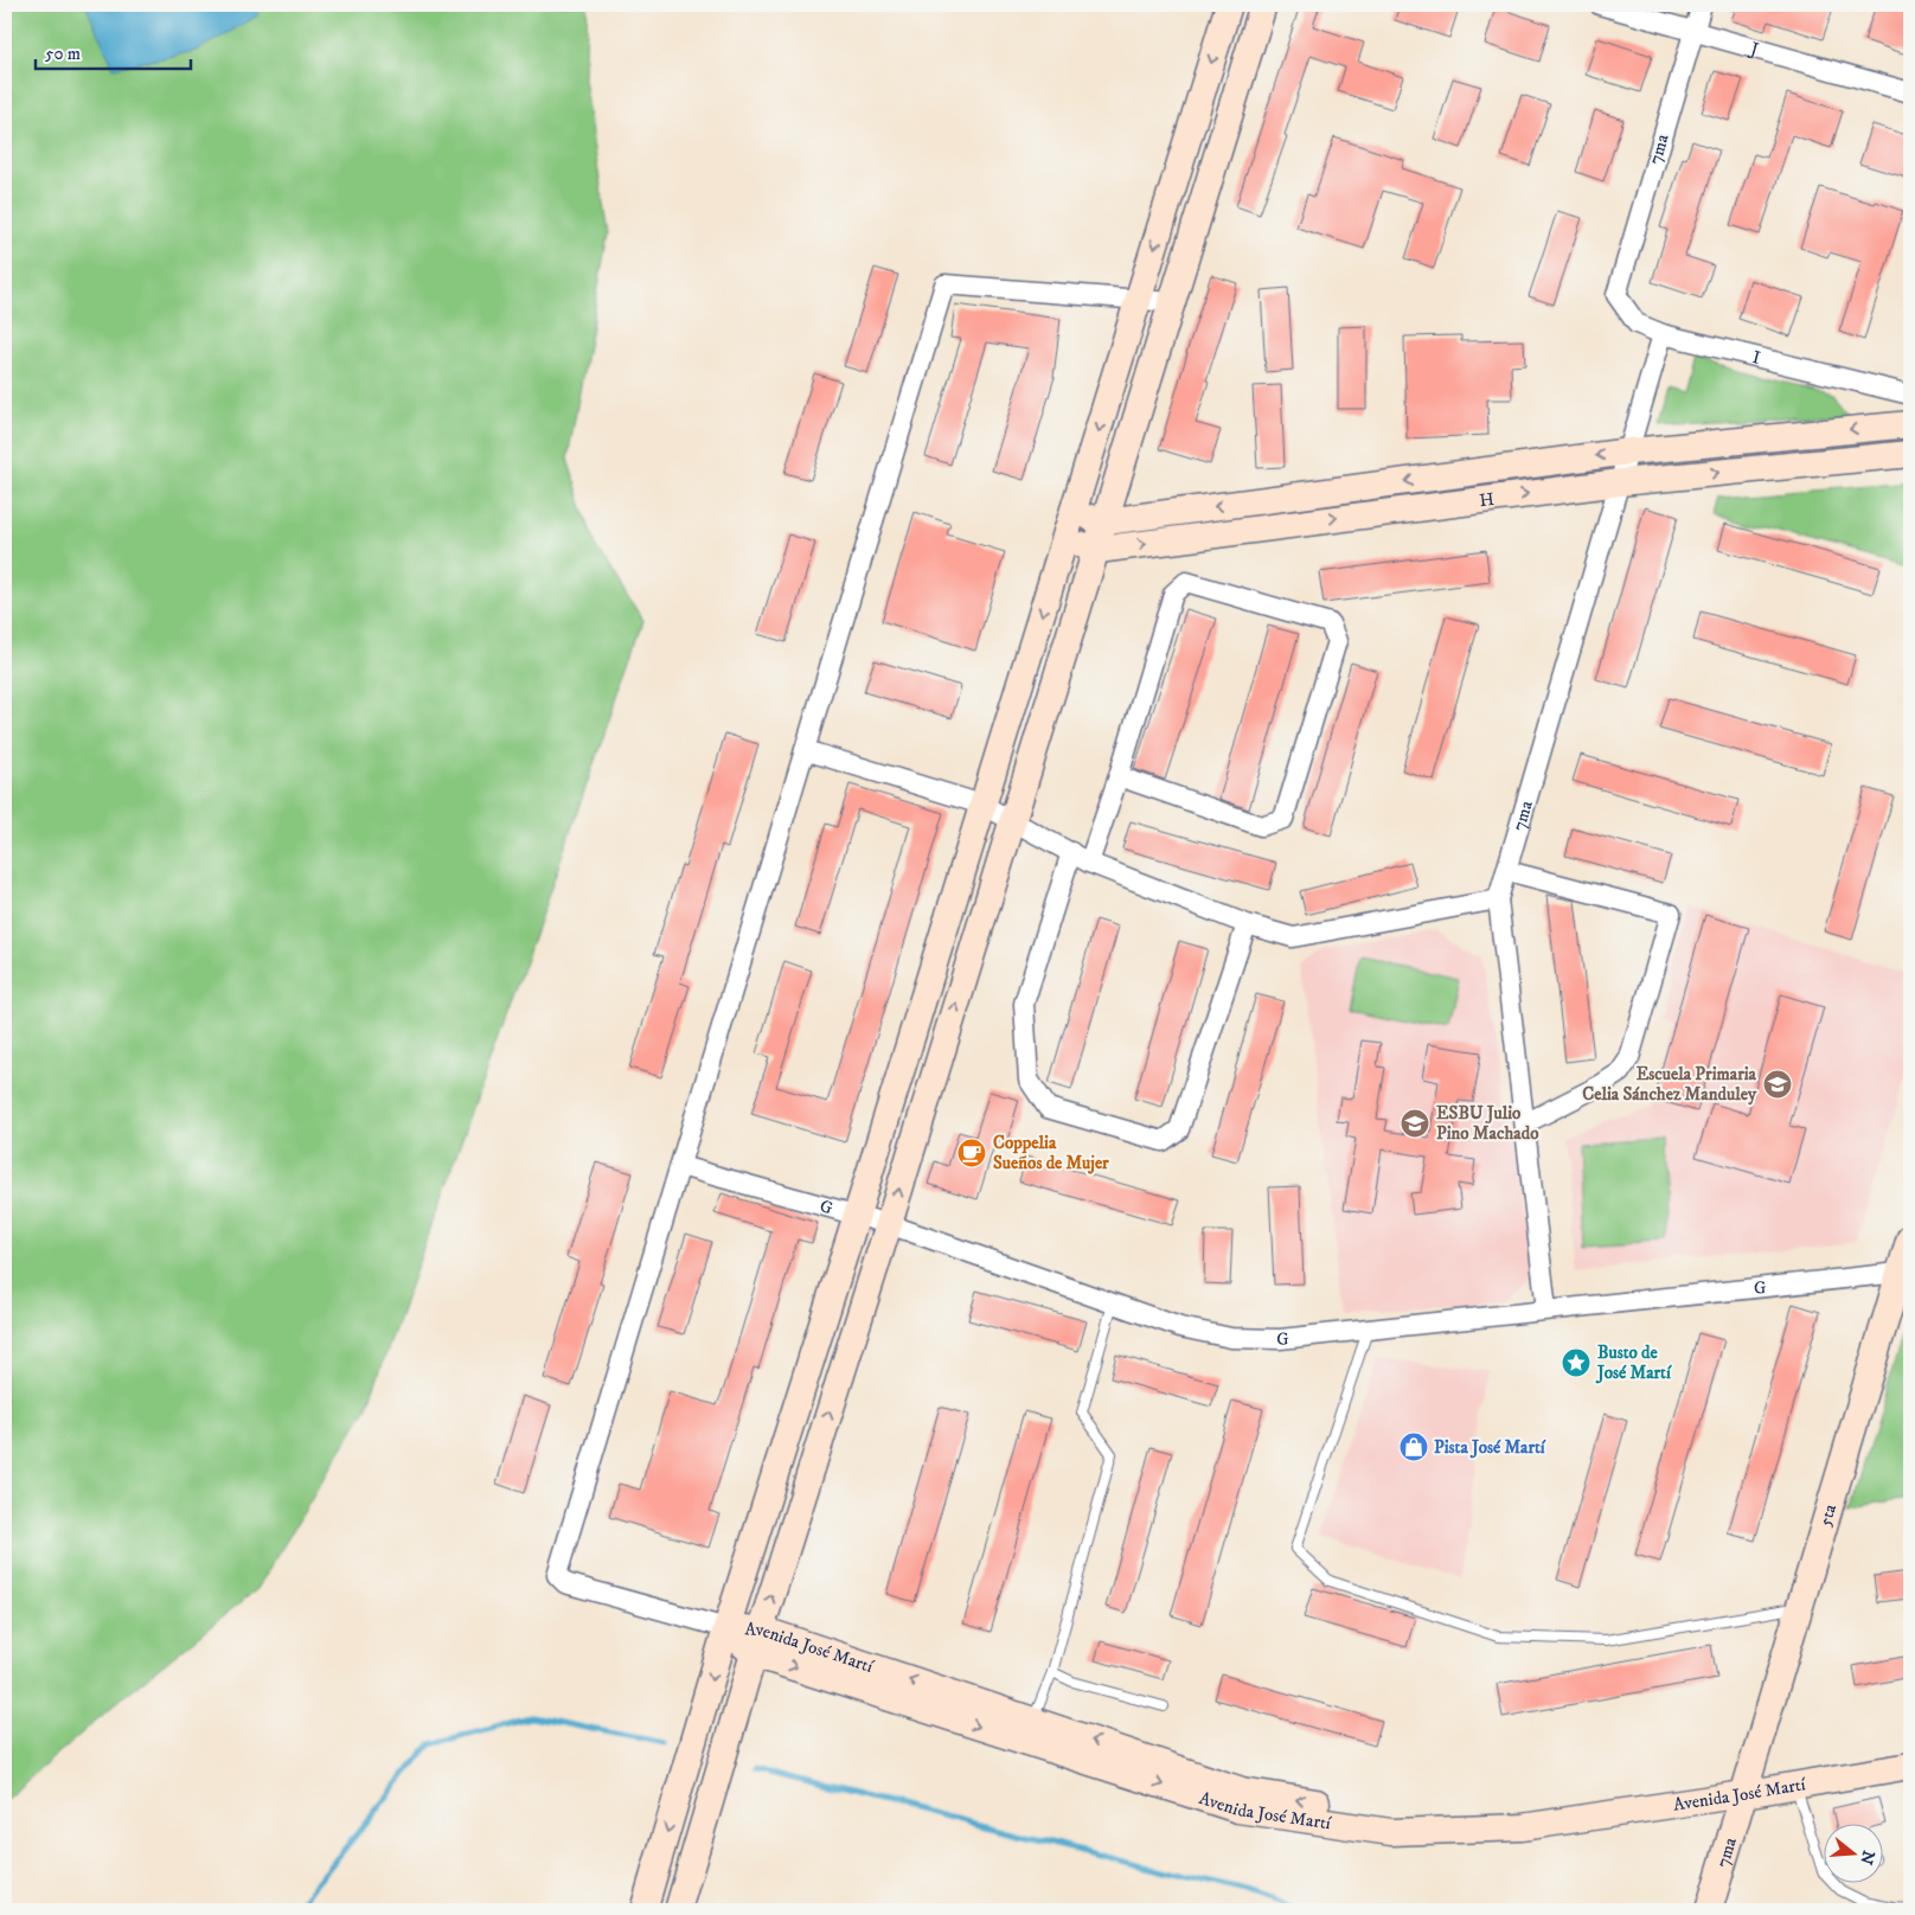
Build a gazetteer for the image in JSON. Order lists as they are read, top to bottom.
{
  "streets": {
    "street": [
      "J",
      "7ma",
      "I",
      "H",
      "G",
      "5ta",
      "Avenida José Martí"
    ]
  },
  "crossings": [
    ["J", "7ma"],
    ["7ma", "I"],
    ["7ma", "H"],
    ["7ma", "G"],
    ["7ma", "5ta"],
    ["7ma", "Avenida José Martí"],
    ["G", "5ta"],
    ["5ta", "Avenida José Martí"]
  ],
  "places": {
    "school or university": ["Escuela Primaria Celia Sánchez Manduley", "ESBU Julio Pino Machado"],
    "cafe": ["Coppelia Sueños de Mujer"],
    "place": ["Busto de José Martí"],
    "shop": ["Pista José Martí"]
  },
  "scale_bar": "50 m",
  "north": "right"
}
